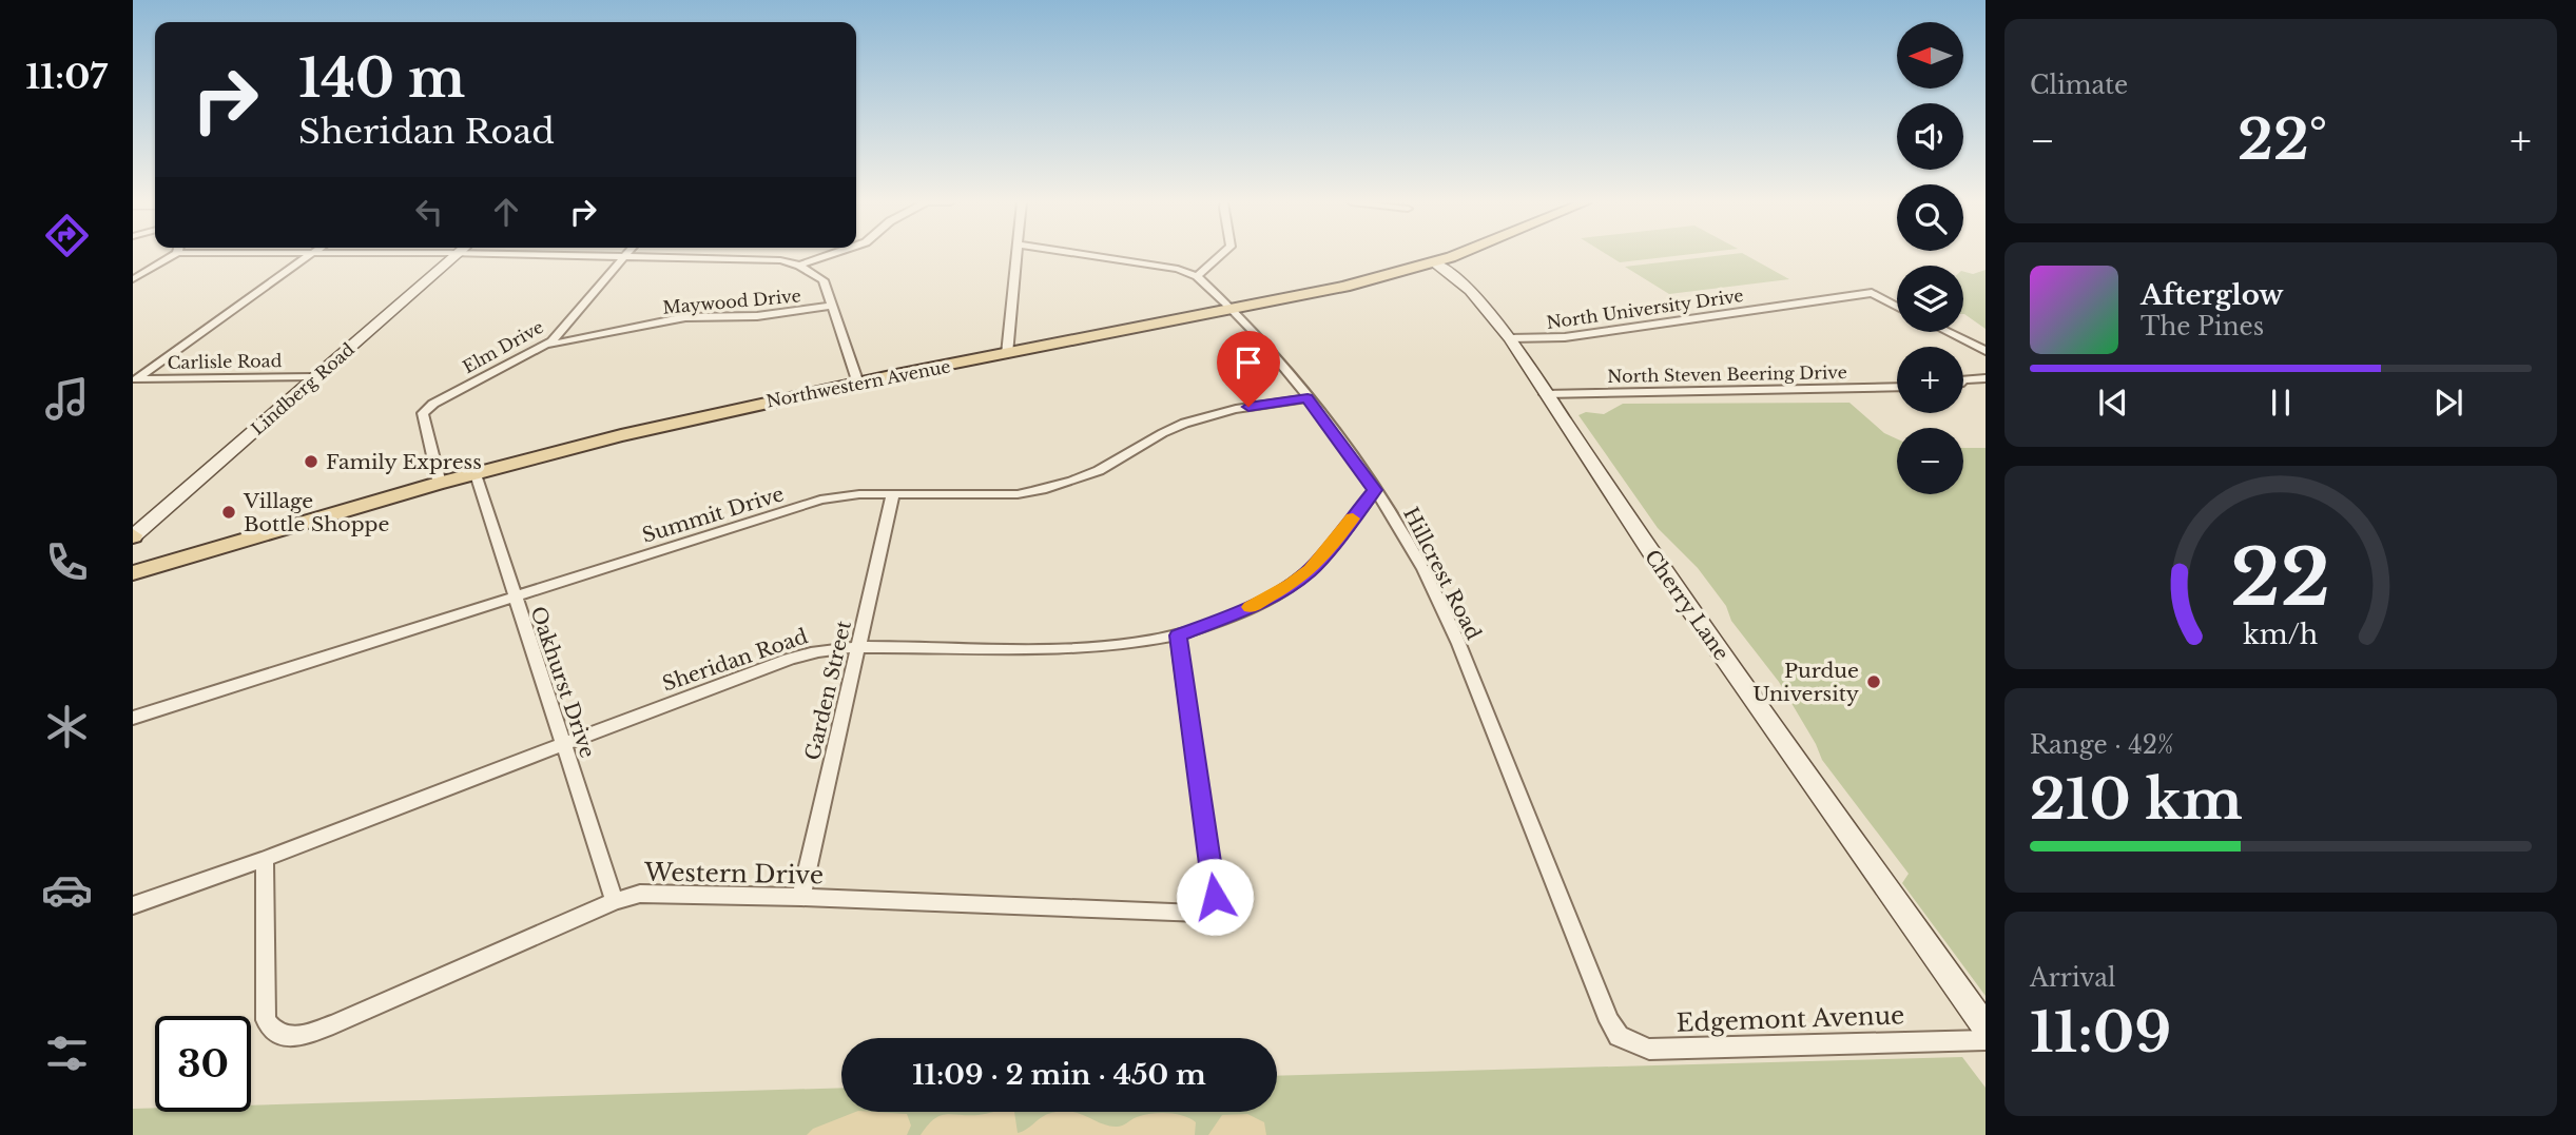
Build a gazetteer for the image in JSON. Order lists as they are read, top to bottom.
{
  "streets": {
    "main road": ["Northwestern Avenue"],
    "street": [
      "Maywood Drive",
      "North University Drive",
      "Elm Drive",
      "Carlisle Road",
      "North Steven Beering Drive",
      "Lindberg Road",
      "Summit Drive",
      "Hillcrest Road",
      "Cherry Lane",
      "Sheridan Road",
      "Oakhurst Drive",
      "Garden Street",
      "Western Drive",
      "Edgemont Avenue"
    ]
  },
  "crossings": [
    ["Maywood Drive", "Elm Drive"],
    ["North University Drive", "Cherry Lane"],
    ["Elm Drive", "Northwestern Avenue"],
    ["Carlisle Road", "Lindberg Road"],
    ["North Steven Beering Drive", "Cherry Lane"],
    ["Northwestern Avenue", "Hillcrest Road"],
    ["Northwestern Avenue", "Cherry Lane"],
    ["Northwestern Avenue", "Oakhurst Drive"],
    ["Summit Drive", "Hillcrest Road"],
    ["Summit Drive", "Oakhurst Drive"],
    ["Summit Drive", "Garden Street"],
    ["Hillcrest Road", "Sheridan Road"],
    ["Hillcrest Road", "Edgemont Avenue"],
    ["Sheridan Road", "Oakhurst Drive"],
    ["Sheridan Road", "Garden Street"],
    ["Sheridan Road", "Western Drive"],
    ["Oakhurst Drive", "Western Drive"],
    ["Garden Street", "Western Drive"]
  ],
  "places": ["Family Express", "Village Bottle Shoppe", "Purdue University"],
  "north": "left",
  "page": {
    "tabs": "11:07",
    "tile": [
      "Climate",
      ["Range · 42%", "210 km"],
      ["Arrival", "11:09"]
    ],
    "map_buttons": ["+", "−"],
    "turn": ["140 m", "Sheridan Road"],
    "heat": ["−", "22°", "+"],
    "song": ["Afterglow", "The Pines"],
    "limit": "30",
    "trip": "11:09 · 2 min · 450 m",
    "gauge": ["22", "km/h"]
  }
}
